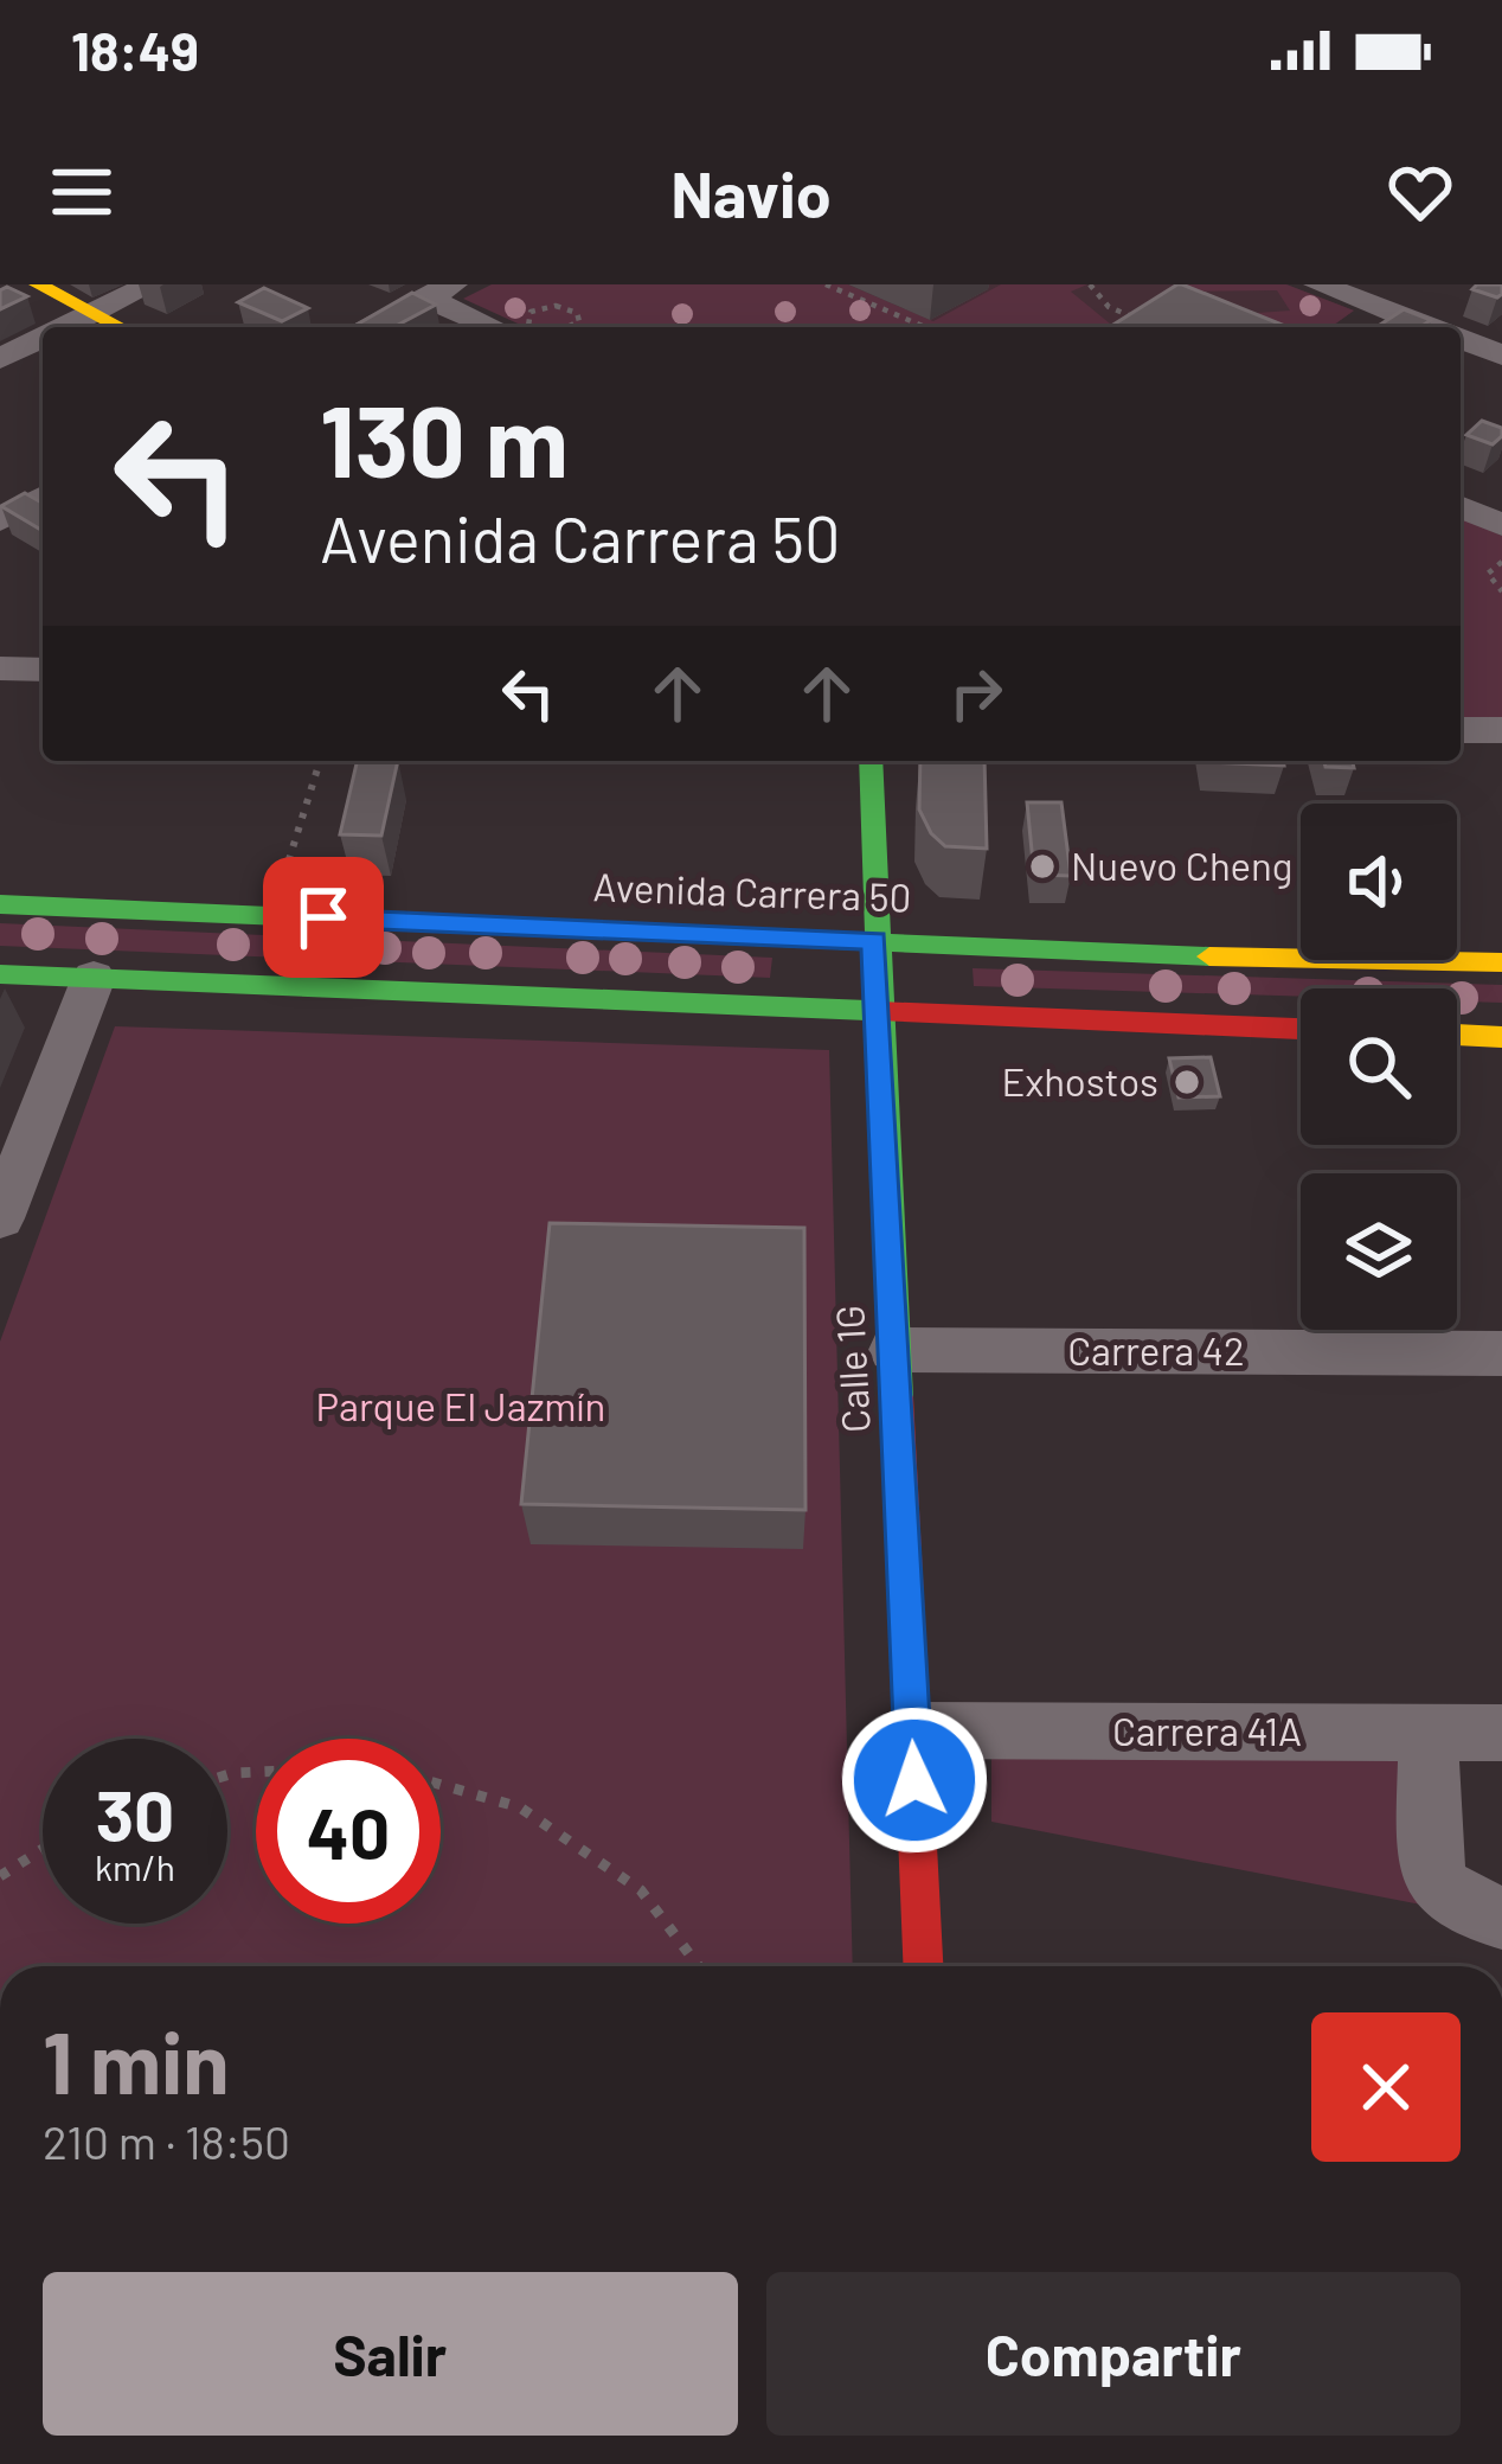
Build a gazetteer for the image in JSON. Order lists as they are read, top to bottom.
{
  "streets": {
    "main road": ["Avenida Carrera 50", "Calle 1G"],
    "street": ["Carrera 42", "Carrera 41A"]
  },
  "crossings": [
    ["Avenida Carrera 50", "Calle 1G"],
    ["Carrera 42", "Calle 1G"],
    ["Calle 1G", "Carrera 41A"]
  ],
  "parks": ["Parque El Jazmín"],
  "places": ["Nuevo Cheng", "Exhostos"],
  "page": {
    "status": "18:49",
    "header": "Navio",
    "turn": ["130 m", "Avenida Carrera 50"],
    "speed": "30 km/h",
    "limit": "40",
    "heading": ["1 min", "210 m · 18:50"],
    "buttons": ["Salir", "Compartir"]
  }
}
